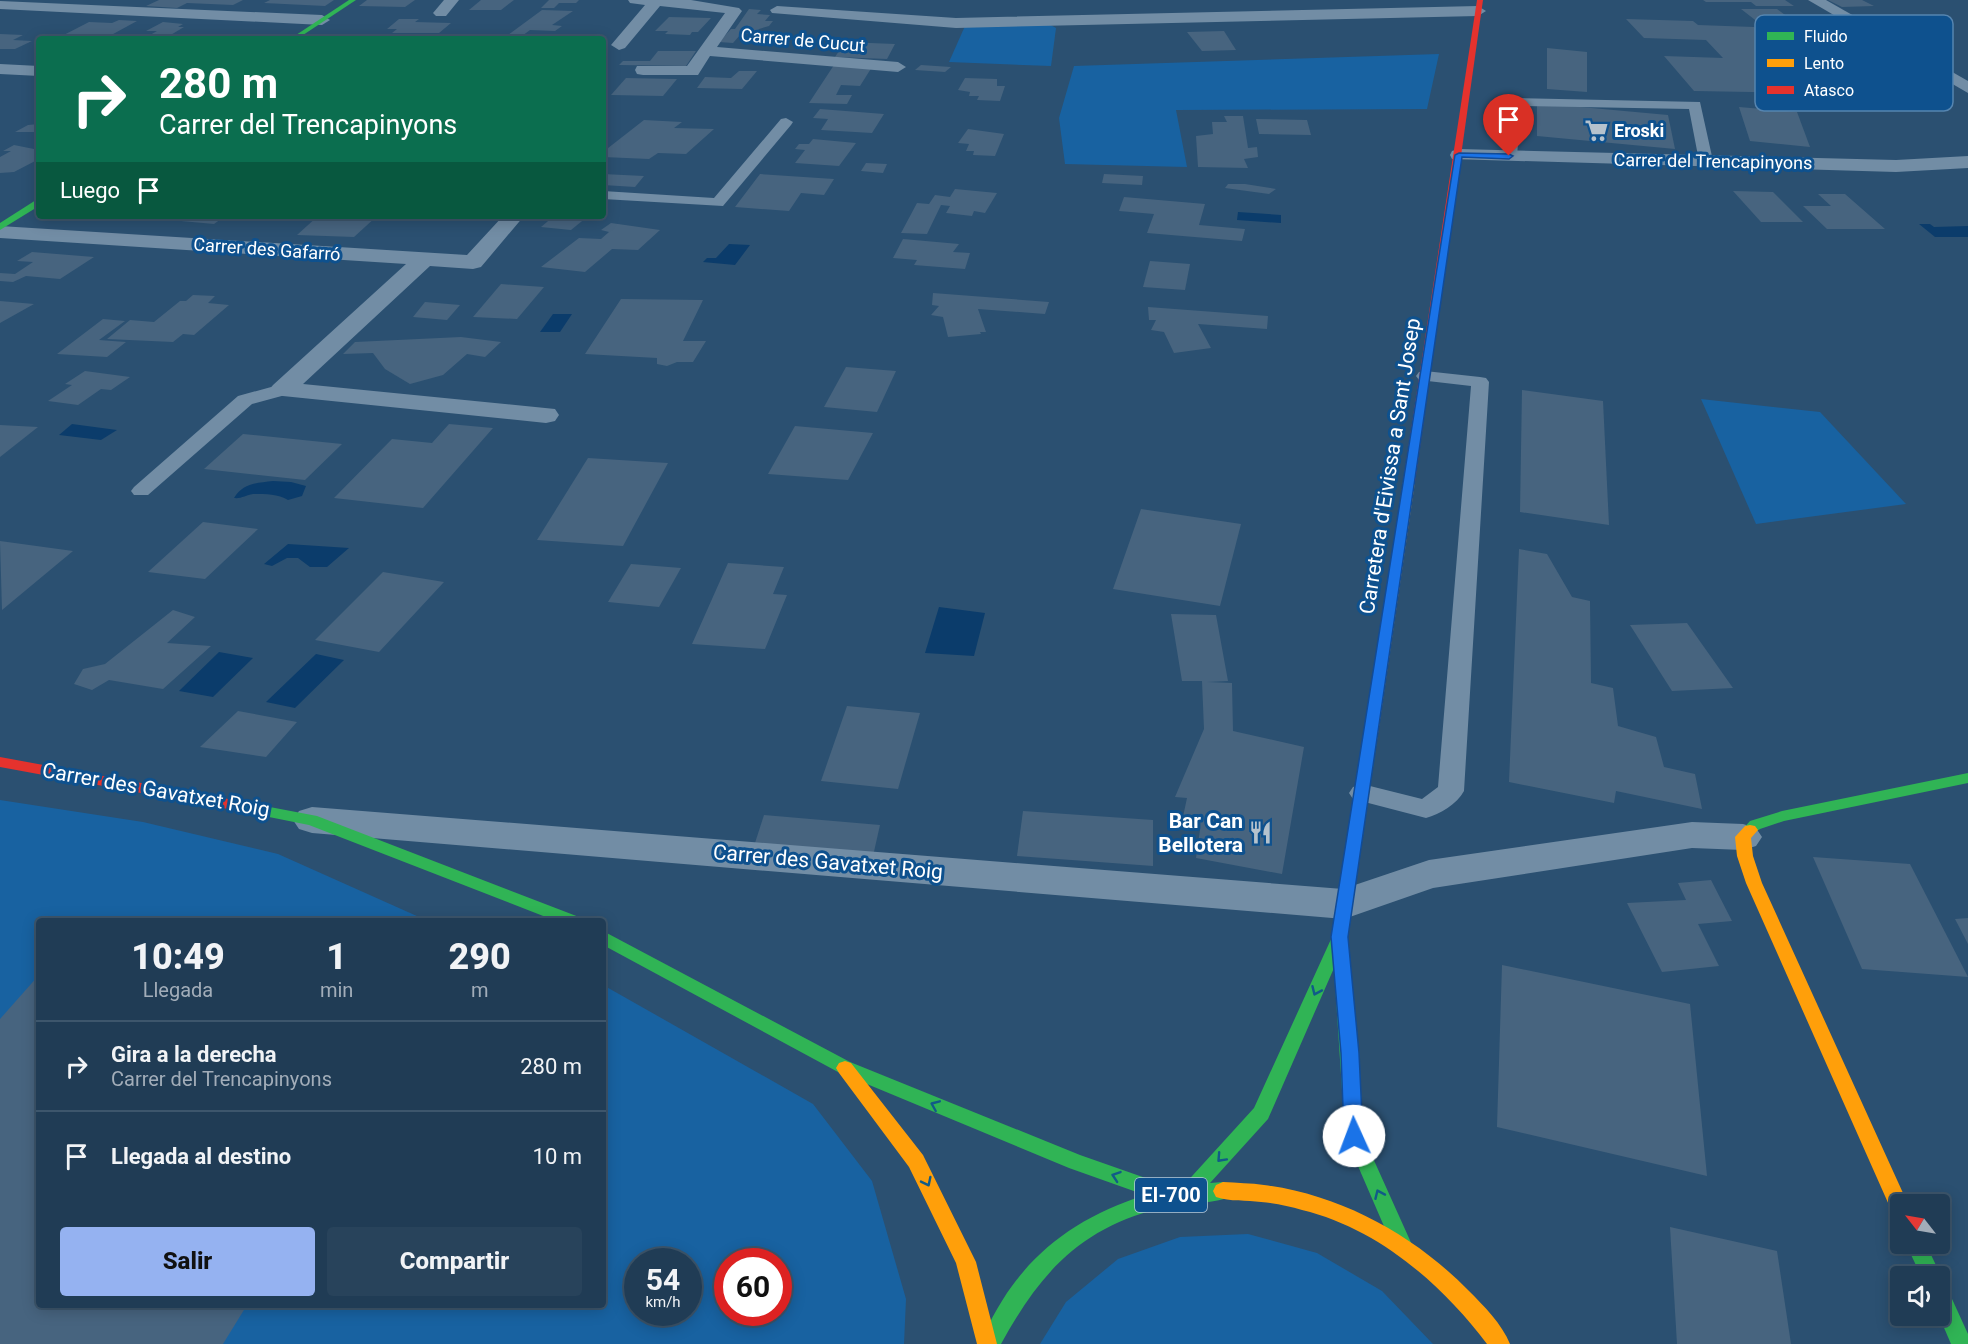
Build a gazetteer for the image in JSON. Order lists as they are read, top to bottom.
{
  "streets": {
    "main road": ["Carretera d'Eivissa a Sant Josep", "Carrer des Gavatxet Roig", "EI-700"],
    "street": ["Carrer de Cucut", "Carrer del Trencapinyons", "Carrer des Gafarró"]
  },
  "crossings": [
    ["Carrer del Trencapinyons", "Carretera d'Eivissa a Sant Josep"],
    ["Carretera d'Eivissa a Sant Josep", "Carrer des Gavatxet Roig"],
    ["Carretera d'Eivissa a Sant Josep", "EI-700"]
  ],
  "places": {
    "supermarket": ["Eroski"],
    "restaurant": ["Bar Can Bellotera"]
  },
  "legend": ["Fluido", "Lento", "Atasco"],
  "north": "top left",
  "page": {
    "turn": ["280 m", "Carrer del Trencapinyons"],
    "then": "Luego",
    "eta": [
      "10:49",
      "Llegada",
      "1",
      "min",
      "290",
      "m"
    ],
    "list": [
      {
        "name": "Gira a la derecha",
        "note": "Carrer del Trencapinyons",
        "value": "280 m"
      },
      {
        "name": "Llegada al destino",
        "value": "10 m"
      }
    ],
    "buttons": ["Salir", "Compartir"],
    "speed": "54 km/h",
    "limit": "60"
  }
}
